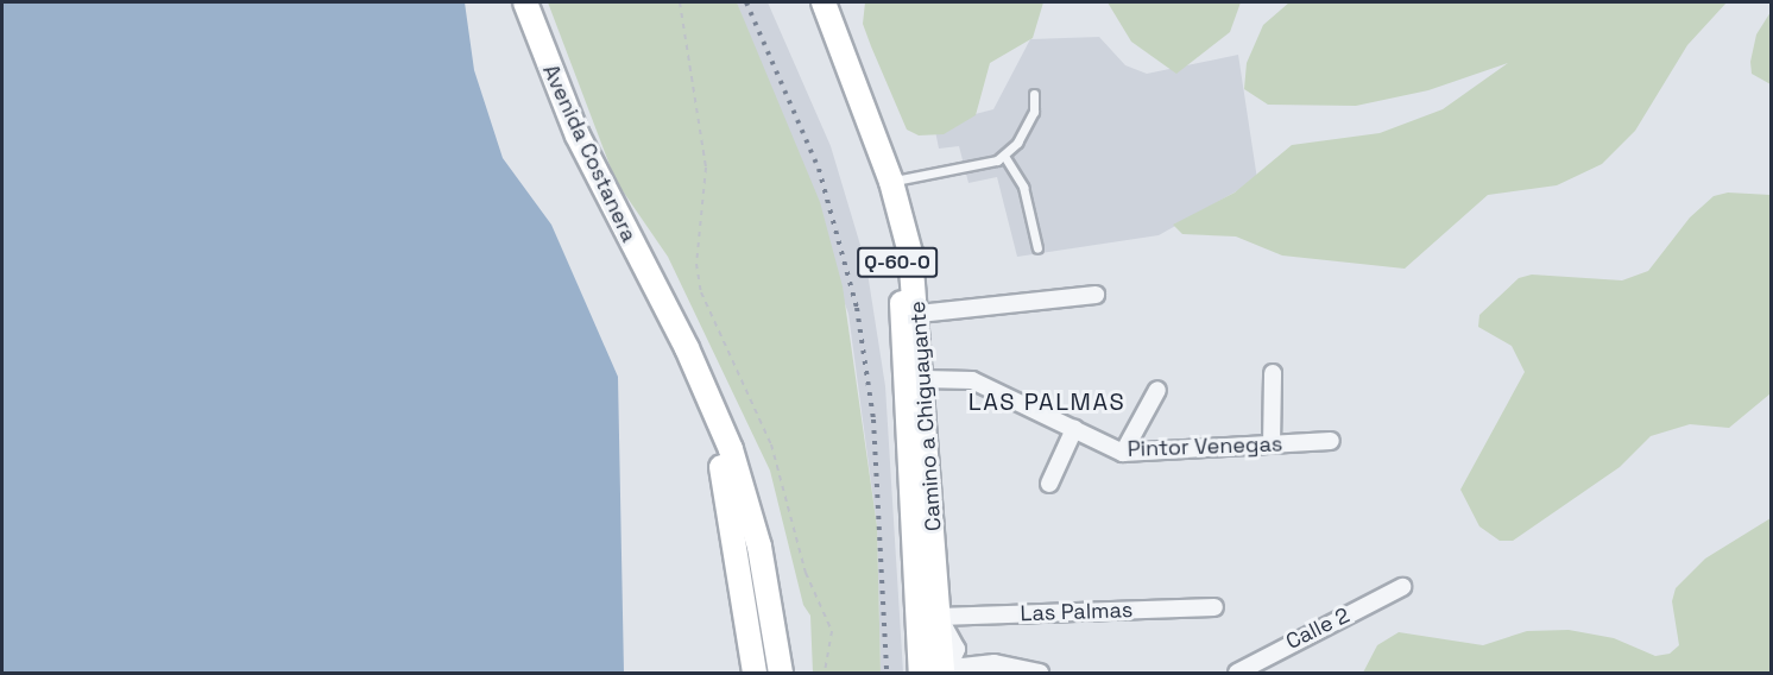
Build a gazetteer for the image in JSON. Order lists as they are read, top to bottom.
{
  "streets": {
    "main road": ["Avenida Costanera", "Q-60-O", "Camino a Chiguayante"],
    "street": ["Pintor Venegas", "Las Palmas", "Calle 2"]
  },
  "crossings": [
    ["Camino a Chiguayante", "Pintor Venegas"],
    ["Camino a Chiguayante", "Las Palmas"]
  ],
  "districts": ["LAS PALMAS"]
}
